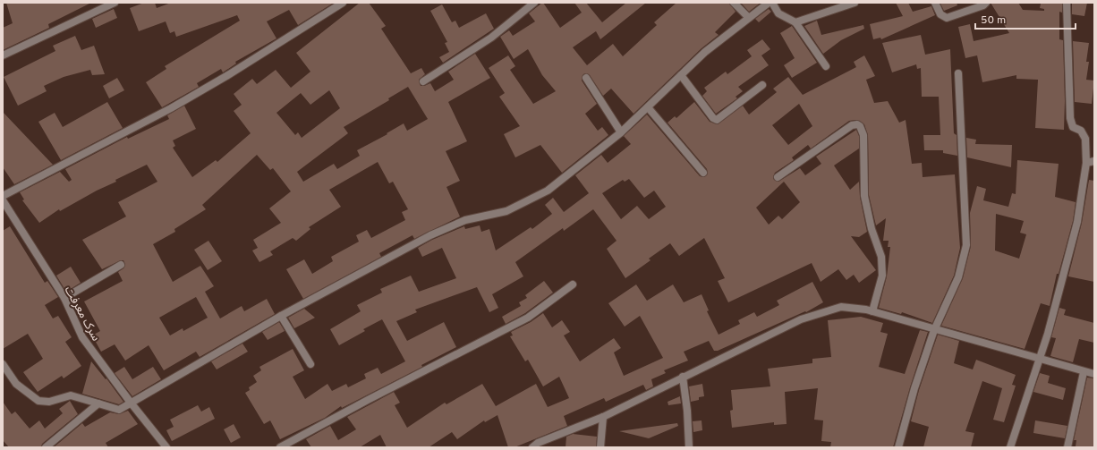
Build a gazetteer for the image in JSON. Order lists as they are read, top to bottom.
{
  "streets": {
    "street": ["سرک معرفت"]
  },
  "scale_bar": "50 m"
}
